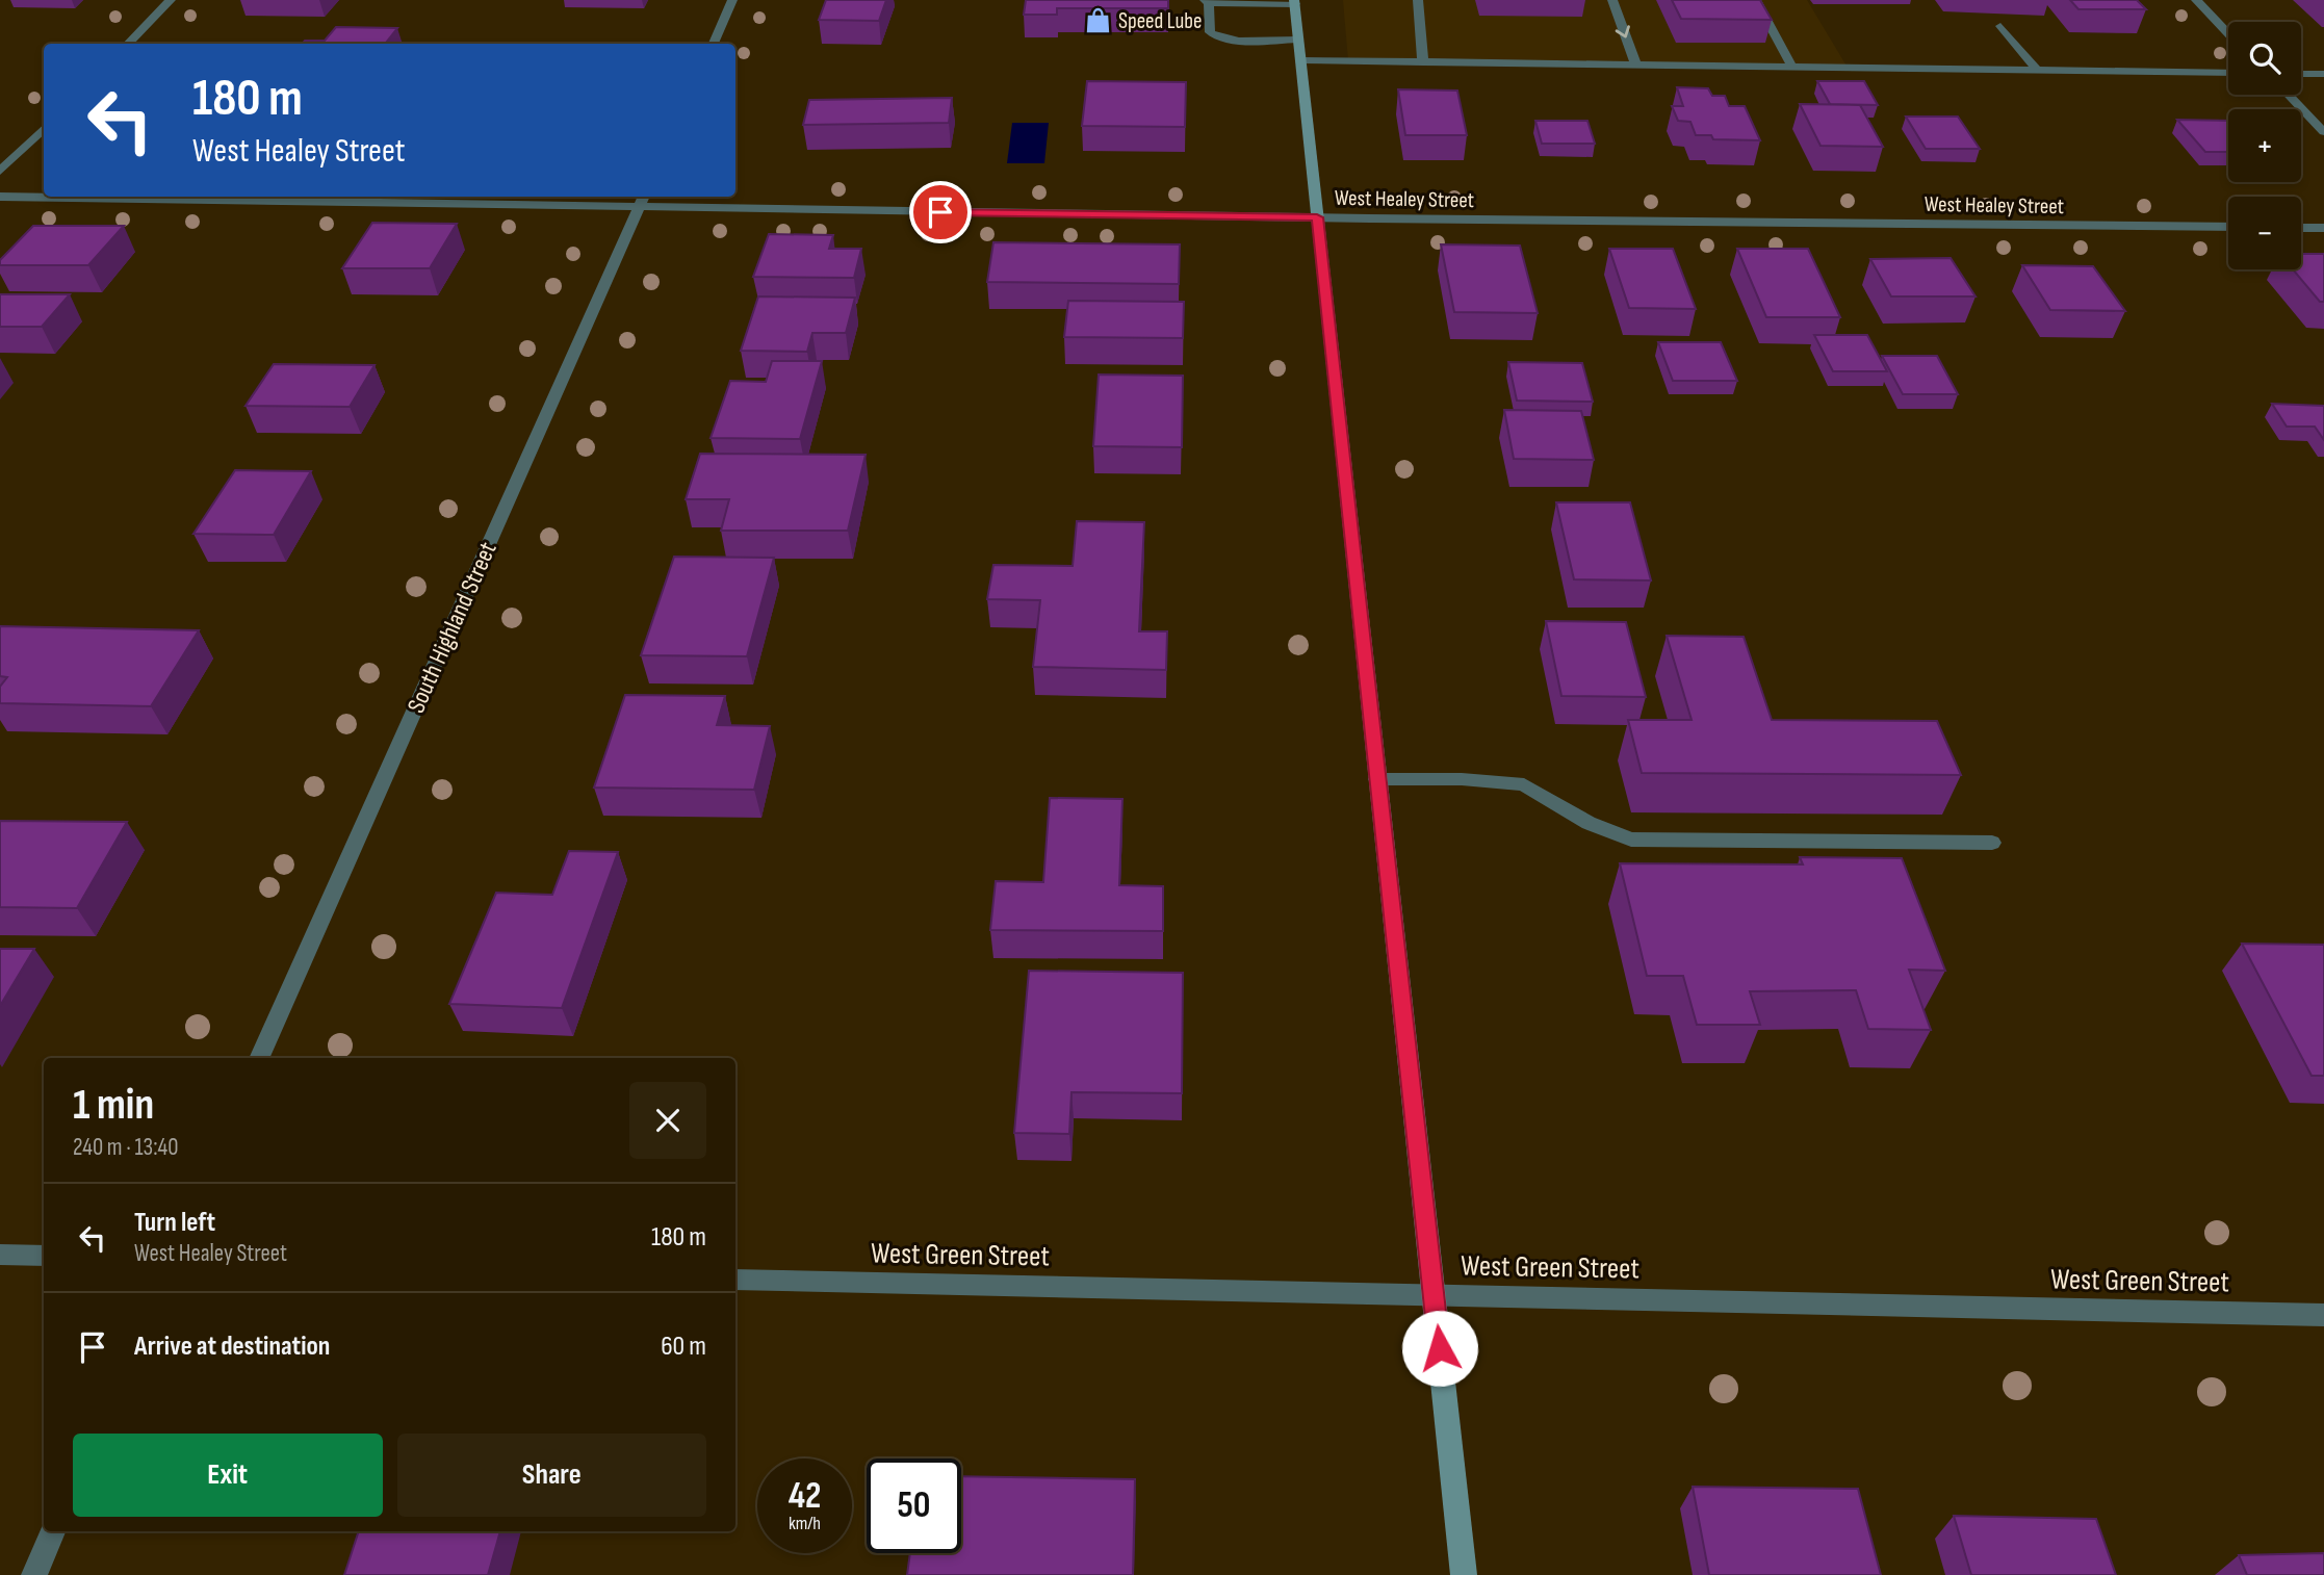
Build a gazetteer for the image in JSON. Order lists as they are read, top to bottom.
{
  "streets": {
    "street": ["West Healey Street", "South Highland Street", "West Green Street"]
  },
  "crossings": [
    ["West Healey Street", "South Highland Street"]
  ],
  "places": {
    "shop": ["Speed Lube"]
  },
  "page": {
    "map_buttons": ["+", "−"],
    "turn": ["180 m", "West Healey Street"],
    "heading": ["1 min", "240 m · 13:40"],
    "list": [
      {
        "name": "Turn left",
        "note": "West Healey Street",
        "value": "180 m"
      },
      {
        "name": "Arrive at destination",
        "value": "60 m"
      }
    ],
    "buttons": ["Exit", "Share"],
    "speed": "42 km/h",
    "limit": "50"
  }
}
